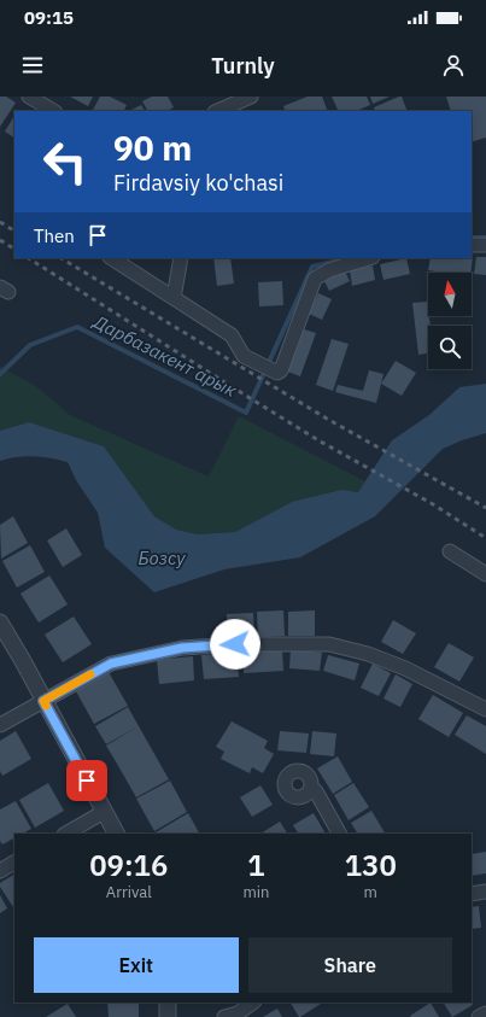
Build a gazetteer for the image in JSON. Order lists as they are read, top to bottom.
{
  "water": ["Дарбазакент арык", "Бозсу"],
  "north": "top",
  "page": {
    "status": "09:15",
    "header": "Turnly",
    "turn": ["90 m", "Firdavsiy ko'chasi"],
    "then": "Then",
    "eta": [
      "09:16",
      "Arrival",
      "1",
      "min",
      "130",
      "m"
    ],
    "buttons": ["Exit", "Share"]
  }
}
